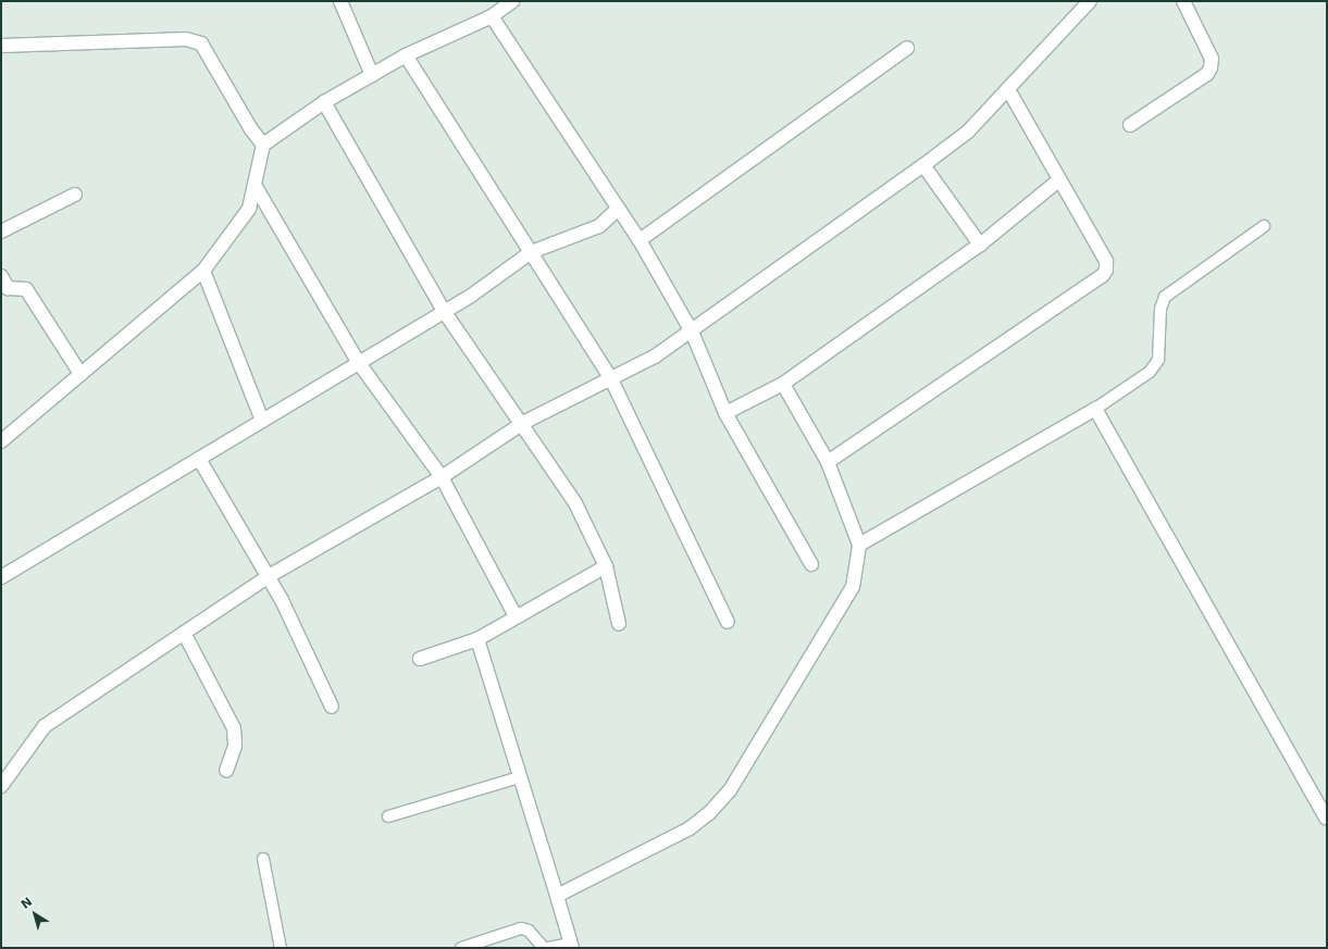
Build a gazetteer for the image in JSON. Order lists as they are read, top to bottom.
{
  "north": "top left"
}
